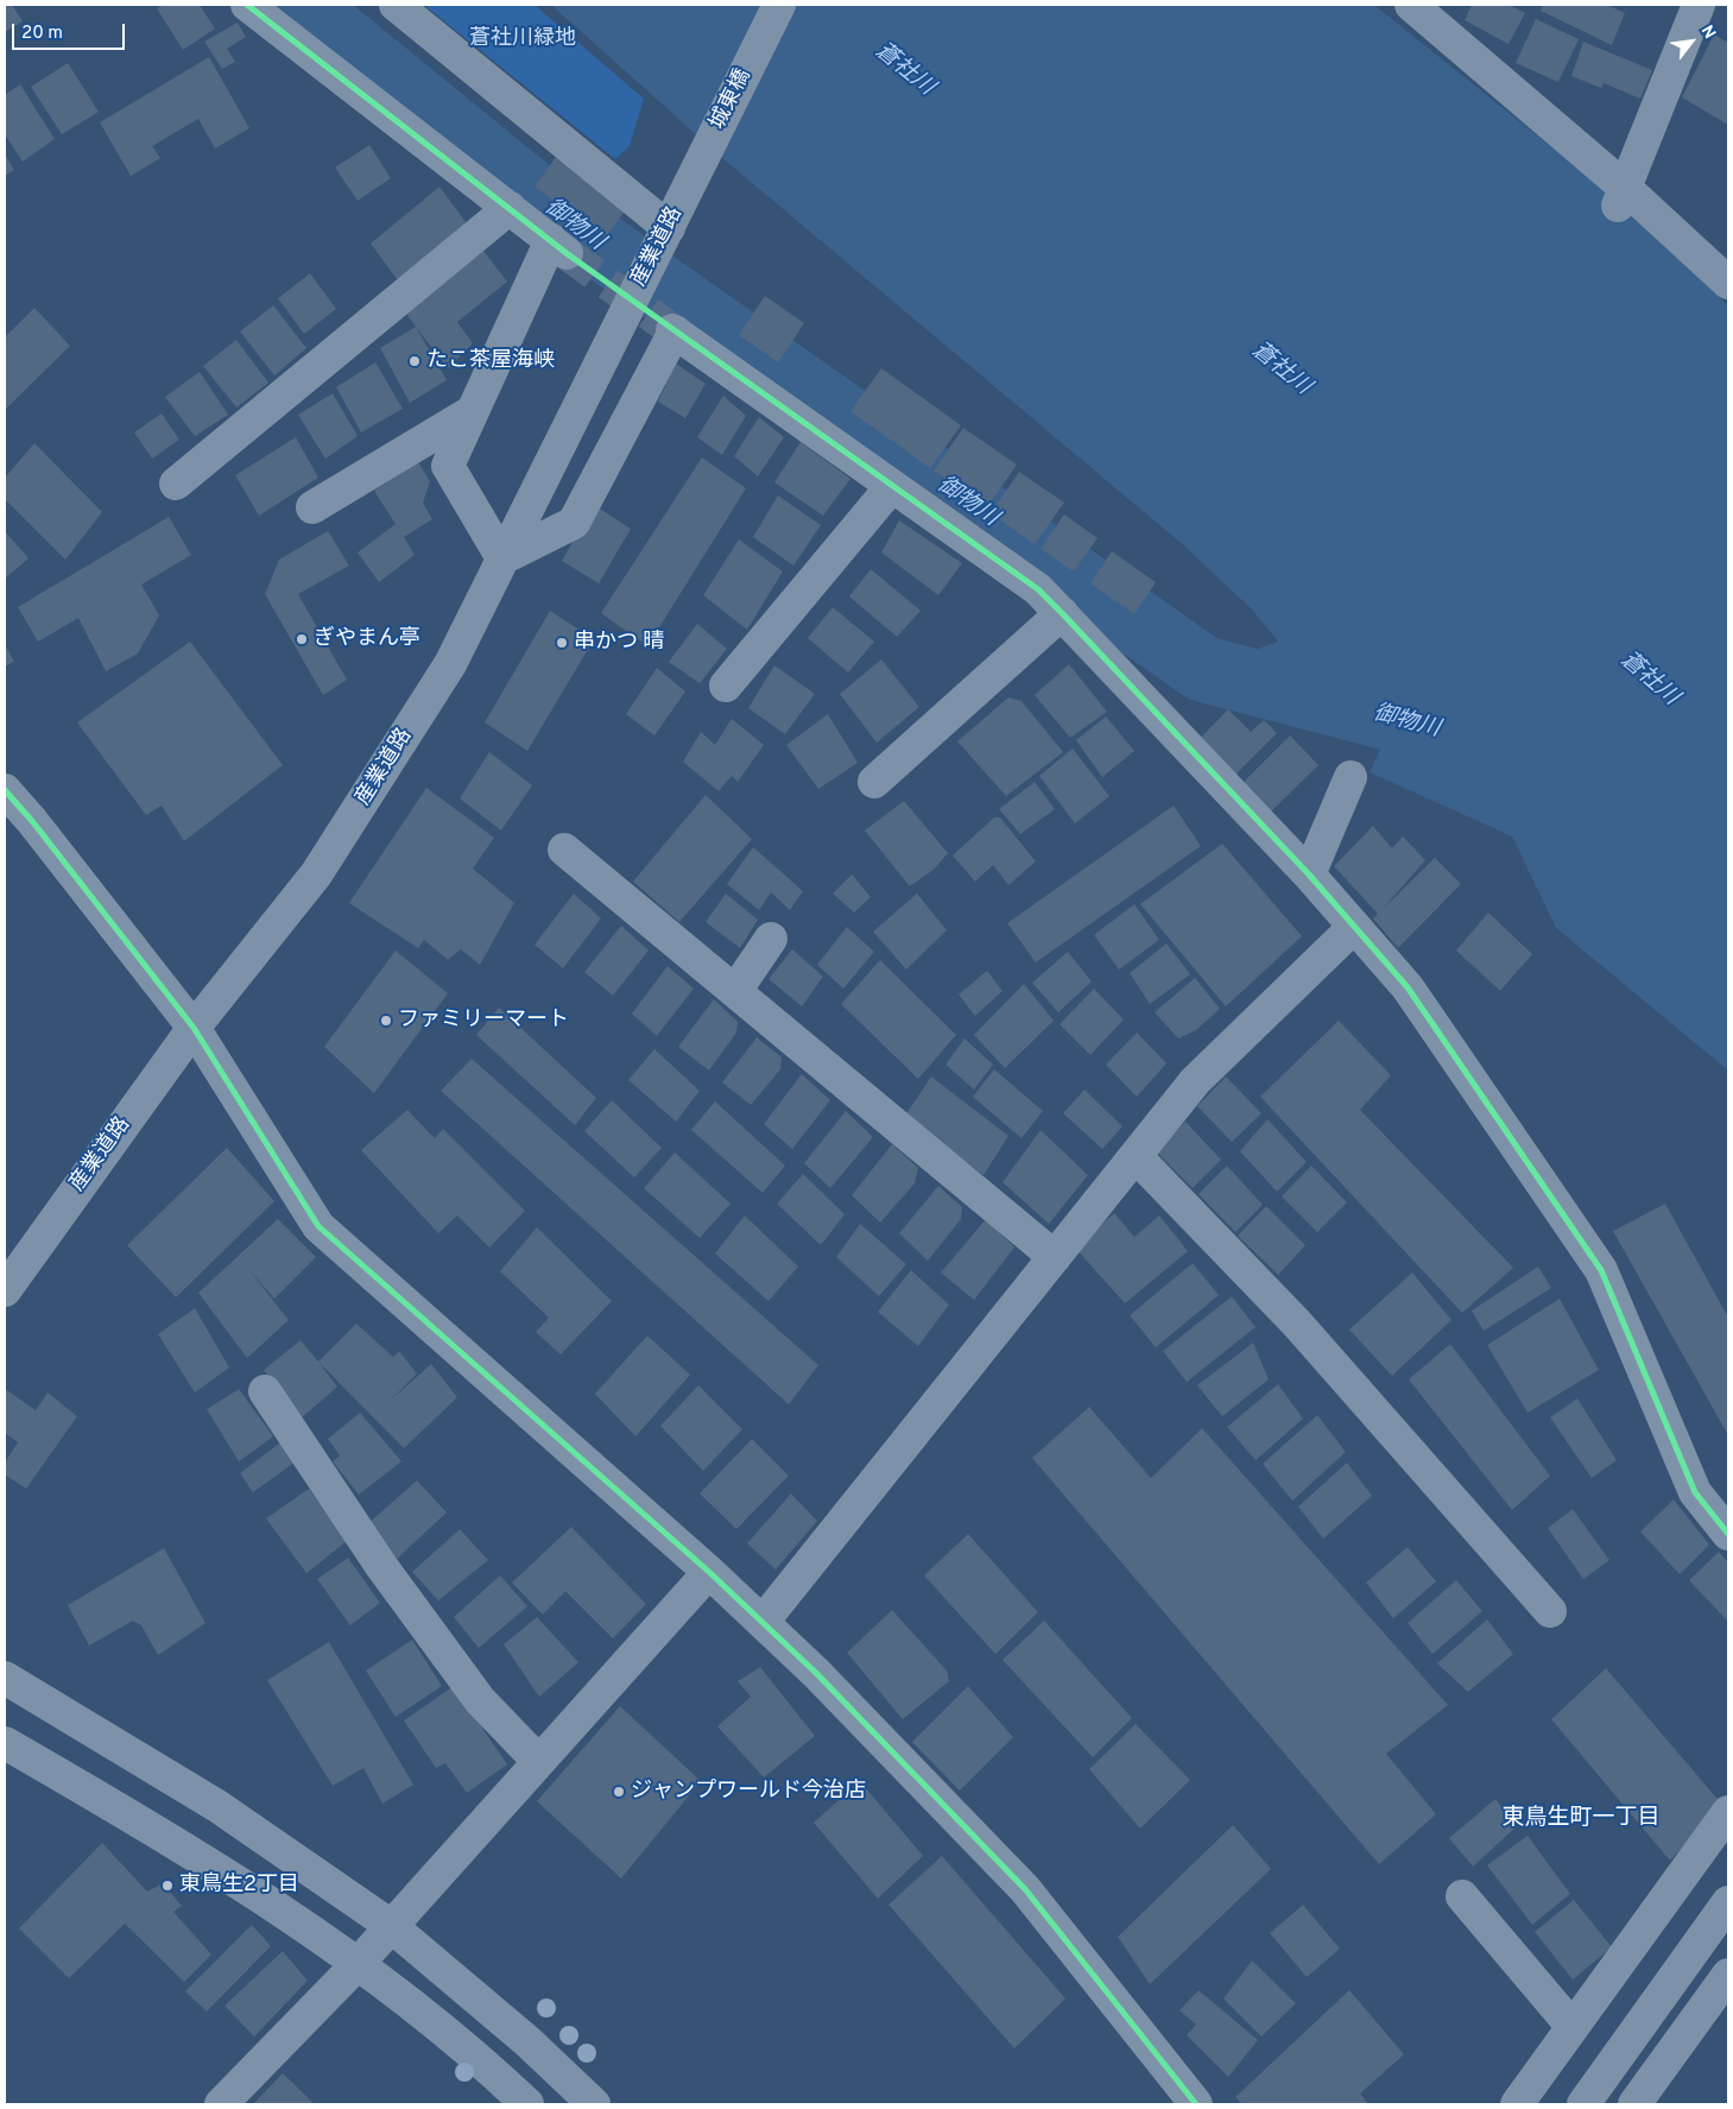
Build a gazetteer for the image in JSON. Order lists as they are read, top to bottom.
{
  "streets": {
    "street": ["城東橋", "産業道路"]
  },
  "crossings": [
    ["城東橋", "産業道路"]
  ],
  "districts": ["東鳥生町一丁目"],
  "water": ["蒼社川", "御物川"],
  "parks": ["蒼社川緑地"],
  "places": [
    "たこ茶屋海峡",
    "ぎやまん亭",
    "串かつ 晴",
    "ファミリーマート",
    "ジャンプワールド今治店",
    "東鳥生2丁目"
  ],
  "scale_bar": "20 m",
  "north": "top right"
}
